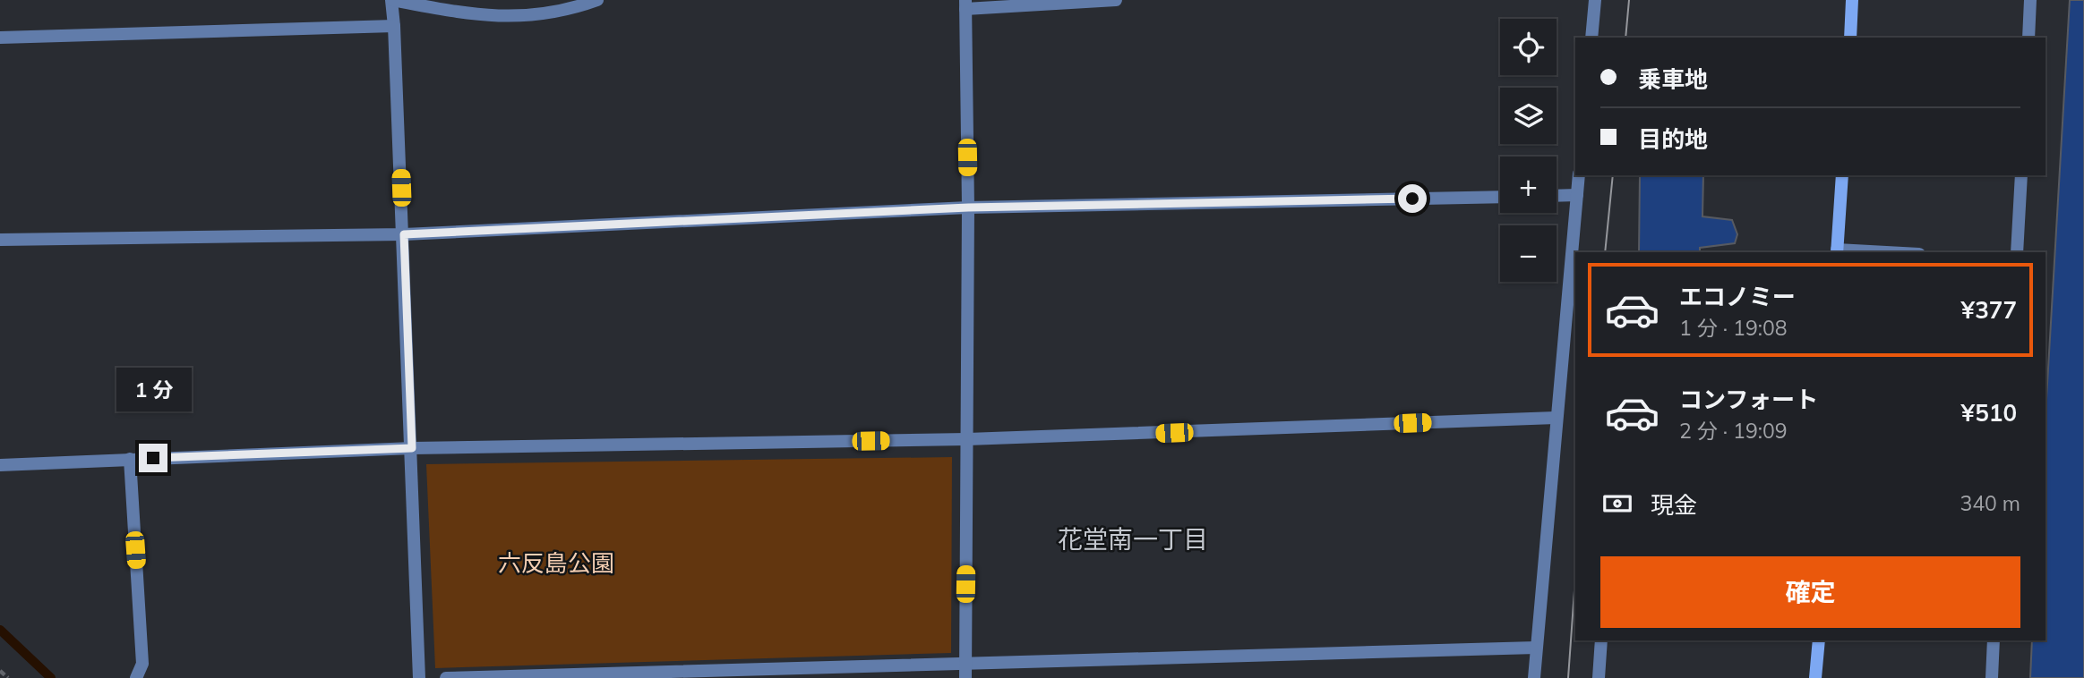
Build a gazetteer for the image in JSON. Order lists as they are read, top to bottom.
{
  "districts": ["花堂南一丁目"],
  "parks": ["六反島公園"],
  "page": {
    "map_buttons": ["+", "−"],
    "banner": ["乗車地", "目的地"],
    "list": [
      {
        "name": "エコノミー",
        "note": "1 分 · 19:08",
        "value": "¥377"
      },
      {
        "name": "コンフォート",
        "note": "2 分 · 19:09",
        "value": "¥510"
      }
    ],
    "bubble": "1 分",
    "pay": ["現金", "340 m"],
    "buttons": "確定"
  }
}
